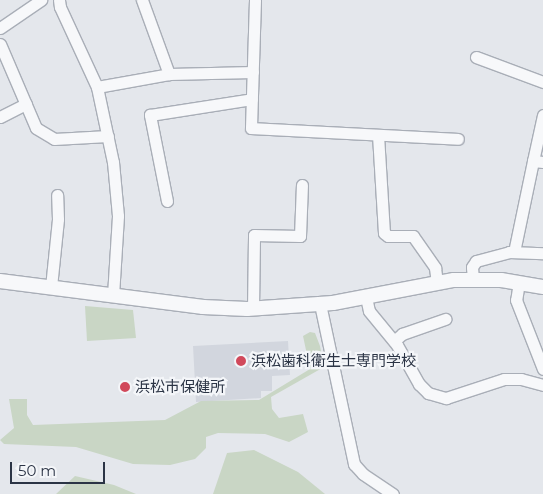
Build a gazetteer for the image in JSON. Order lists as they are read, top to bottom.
{
  "places": ["浜松歯科衛生士専門学校", "浜松市保健所"],
  "scale_bar": "50 m"
}
